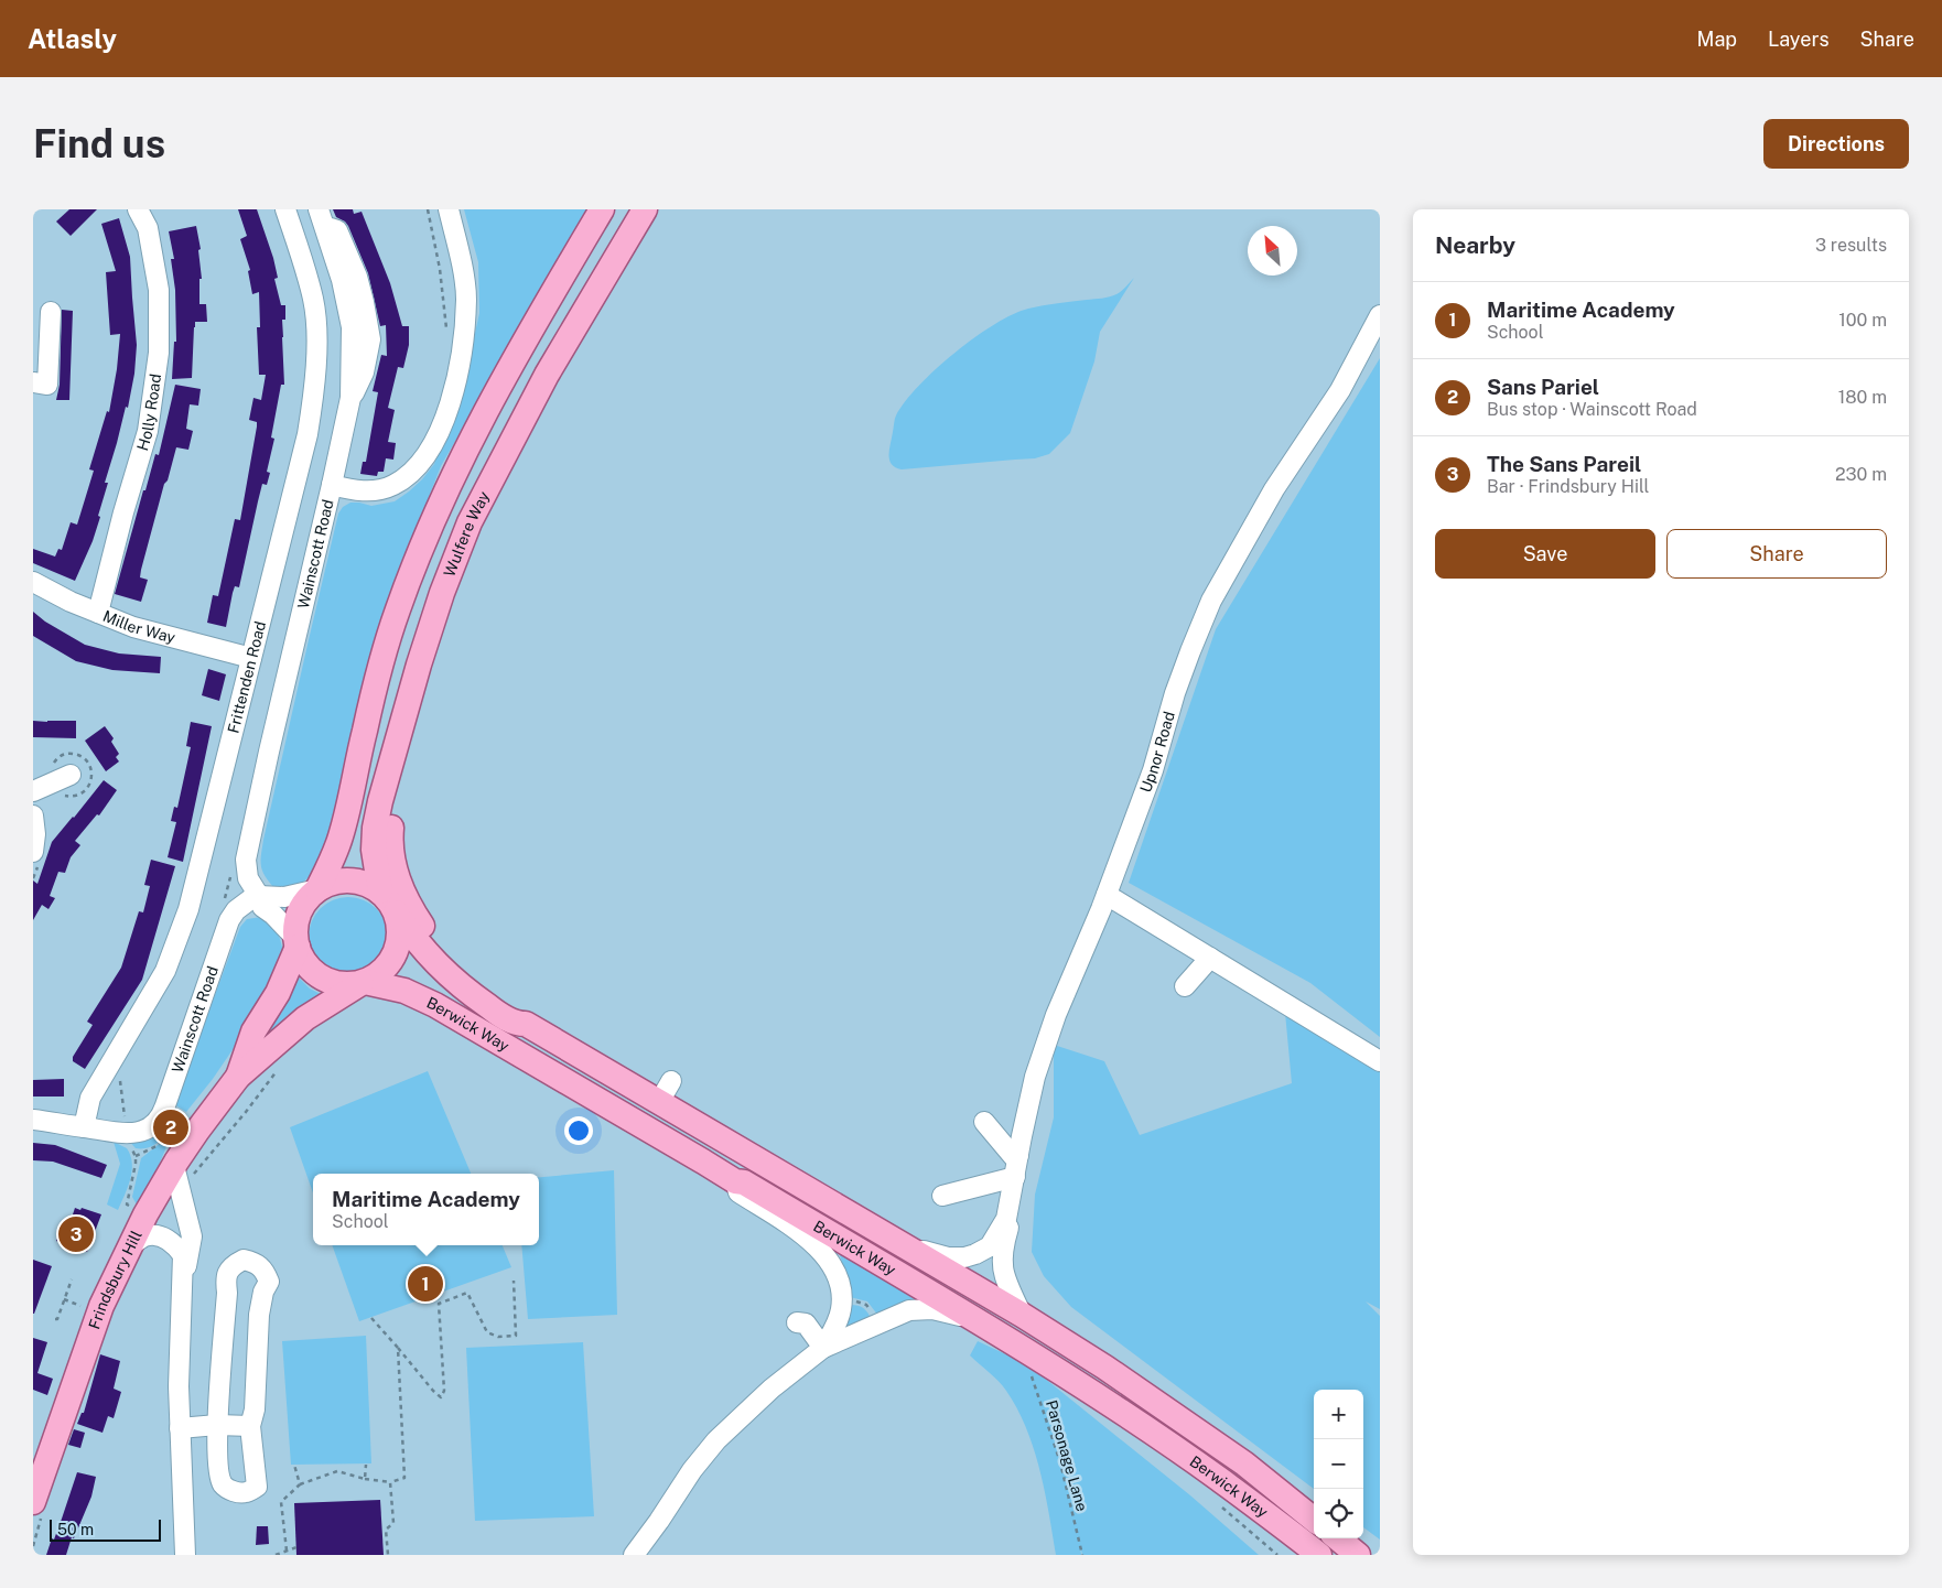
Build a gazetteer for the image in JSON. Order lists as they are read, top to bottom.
{
  "streets": {
    "main road": ["Wulfere Way", "Berwick Way", "Frindsbury Hill"],
    "street": [
      "Holly Road",
      "Wainscott Road",
      "Miller Way",
      "Frittenden Road",
      "Upnor Road"
    ],
    "path": ["Parsonage Lane"]
  },
  "crossings": [
    ["Holly Road", "Miller Way"],
    ["Wulfere Way", "Wainscott Road"],
    ["Wulfere Way", "Berwick Way"],
    ["Wulfere Way", "Frindsbury Hill"],
    ["Wainscott Road", "Berwick Way"],
    ["Wainscott Road", "Frindsbury Hill"],
    ["Miller Way", "Frittenden Road"],
    ["Berwick Way", "Frindsbury Hill"]
  ],
  "scale_bar": "50 m",
  "north": "top left",
  "page": {
    "header": "Atlasly",
    "nav": ["Map", "Layers", "Share"],
    "buttons": [
      "Directions",
      ["Save", "Share"]
    ],
    "title": "Find us",
    "heading": ["Nearby", "3 results"],
    "list": [
      {
        "mark": "1",
        "name": "Maritime Academy",
        "note": "School",
        "value": "100 m"
      },
      {
        "mark": "2",
        "name": "Sans Pariel",
        "note": "Bus stop · Wainscott Road",
        "value": "180 m"
      },
      {
        "mark": "3",
        "name": "The Sans Pareil",
        "note": "Bar · Frindsbury Hill",
        "value": "230 m"
      }
    ],
    "pins": ["2", "3", "1"],
    "popup": ["Maritime Academy", "School"],
    "map_buttons": ["+", "−"],
    "scale": "50 m"
  }
}
